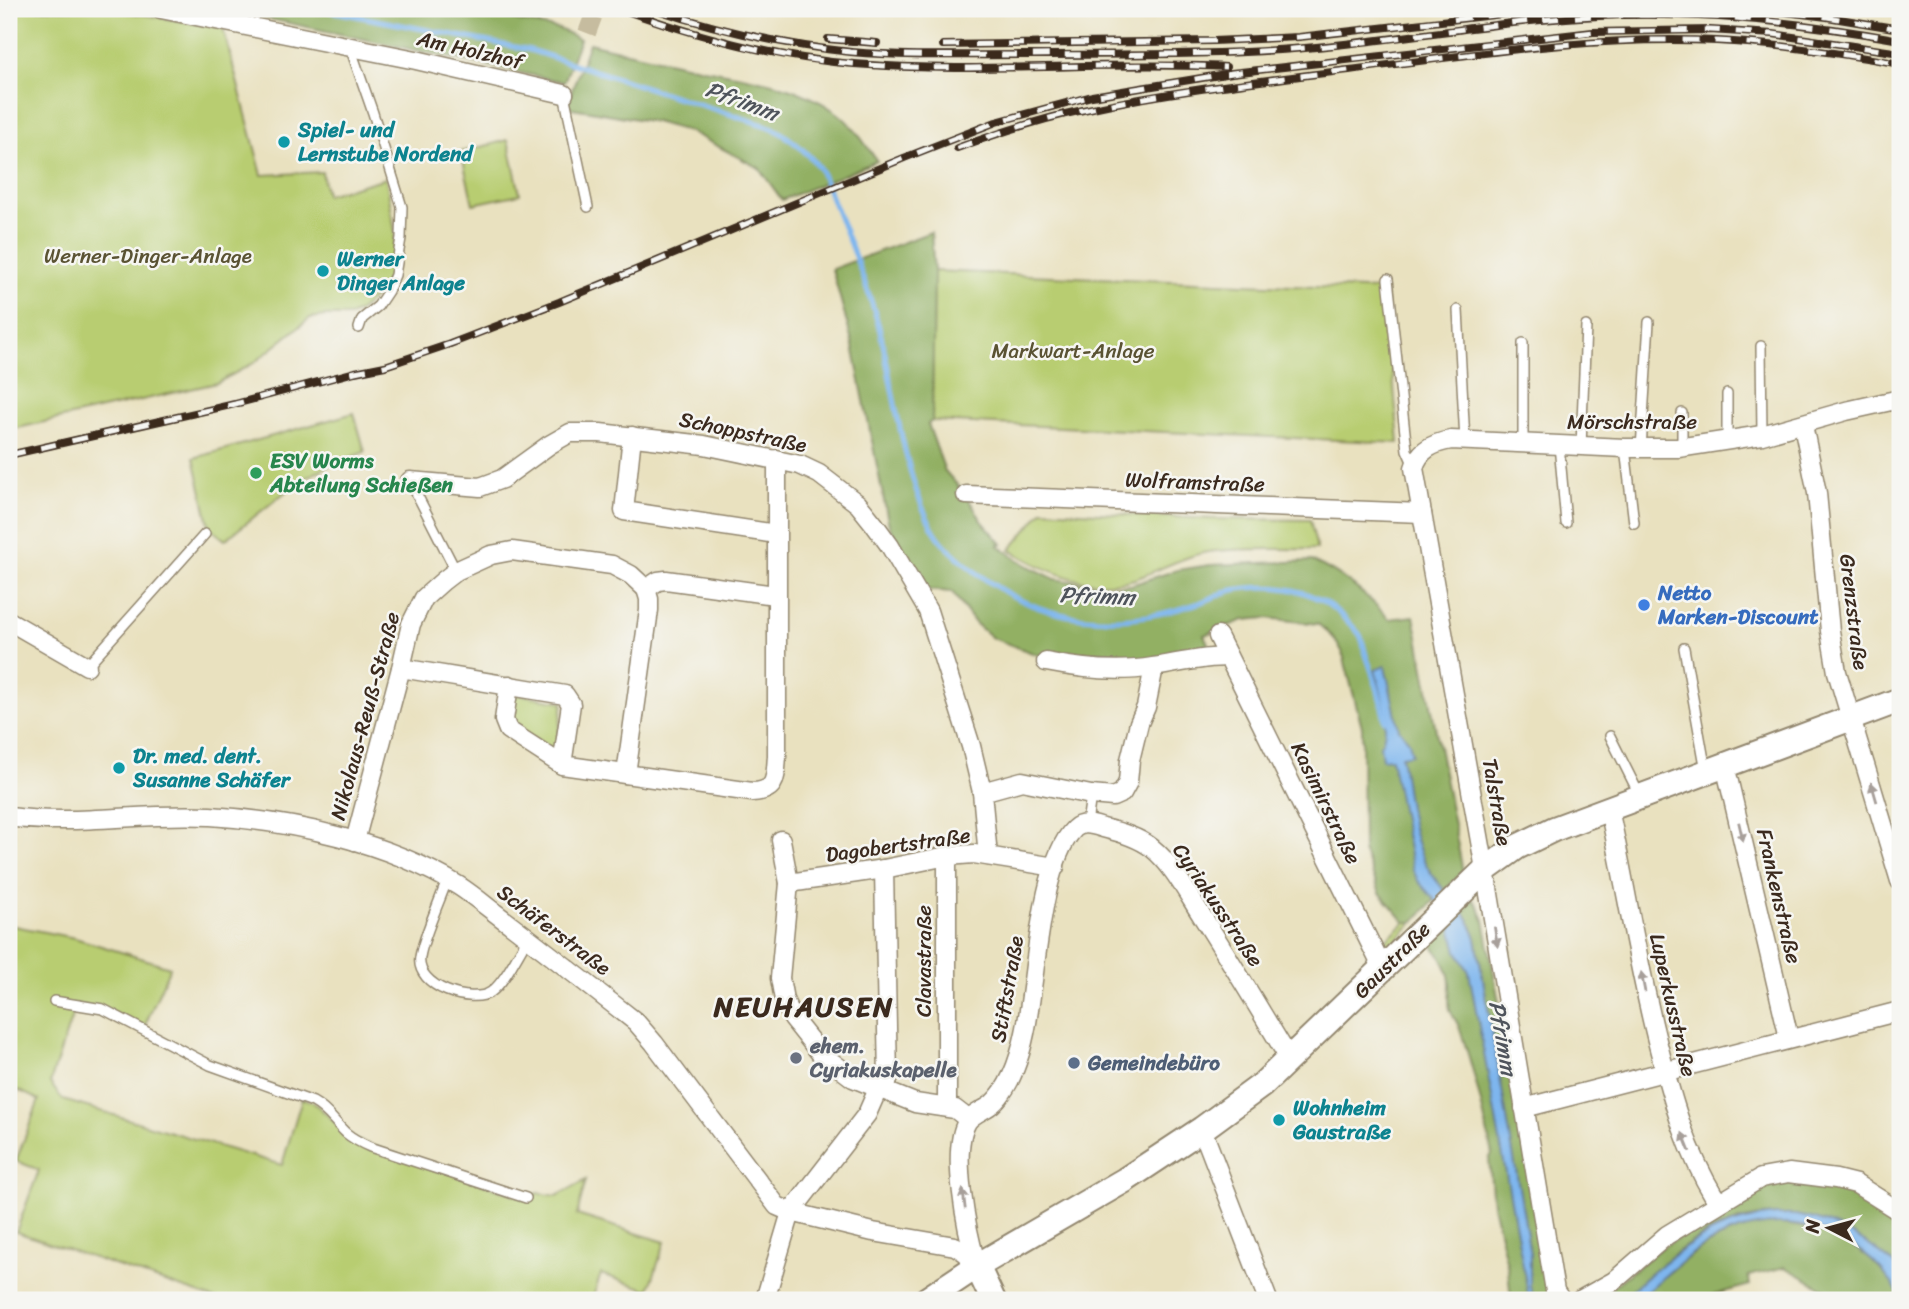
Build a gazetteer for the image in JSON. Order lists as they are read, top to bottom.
{
  "streets": {
    "main road": ["Gaustraße"],
    "street": [
      "Am Holzhof",
      "Mörschstraße",
      "Schoppstraße",
      "Wolframstraße",
      "Grenzstraße",
      "Nikolaus-Reuß-Straße",
      "Talstraße",
      "Kasimirstraße",
      "Dagobertstraße",
      "Frankenstraße",
      "Cyriakusstraße",
      "Schäferstraße",
      "Clavastraße",
      "Stiftstraße",
      "Luperkusstraße"
    ]
  },
  "crossings": [
    ["Mörschstraße", "Grenzstraße"],
    ["Mörschstraße", "Talstraße"],
    ["Schoppstraße", "Dagobertstraße"],
    ["Wolframstraße", "Talstraße"],
    ["Grenzstraße", "Gaustraße"],
    ["Nikolaus-Reuß-Straße", "Schäferstraße"],
    ["Talstraße", "Gaustraße"],
    ["Kasimirstraße", "Gaustraße"],
    ["Dagobertstraße", "Clavastraße"],
    ["Dagobertstraße", "Stiftstraße"],
    ["Frankenstraße", "Gaustraße"],
    ["Cyriakusstraße", "Gaustraße"],
    ["Schäferstraße", "Gaustraße"],
    ["Gaustraße", "Luperkusstraße"]
  ],
  "one_way": ["Grenzstraße", "Frankenstraße", "Luperkusstraße"],
  "districts": ["NEUHAUSEN"],
  "water": ["Pfrimm"],
  "parks": ["Werner-Dinger-Anlage", "Markwart-Anlage"],
  "places": [
    "Spiel- und Lernstube Nordend",
    "Werner Dinger Anlage",
    "ESV Worms Abteilung Schießen",
    "Netto Marken-Discount",
    "Dr. med. dent. Susanne Schäfer",
    "ehem. Cyriakuskapelle",
    "Gemeindebüro",
    "Wohnheim Gaustraße"
  ],
  "north": "left"
}
